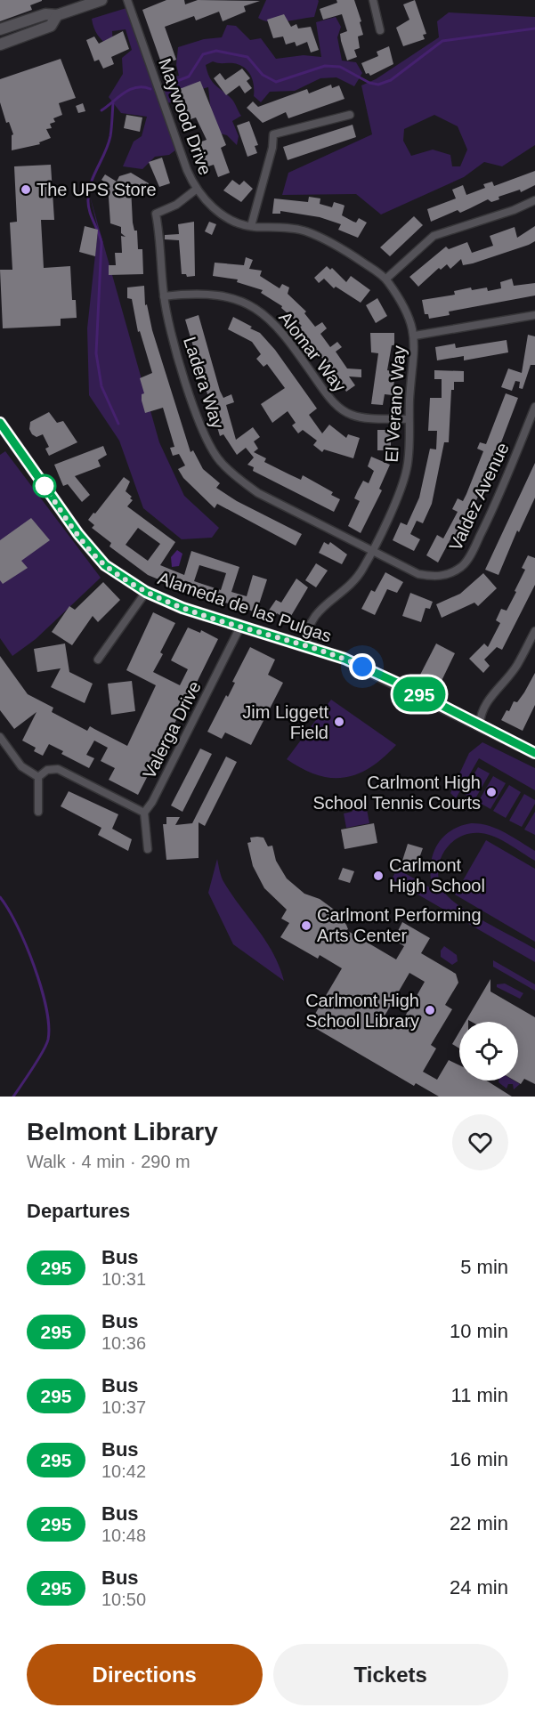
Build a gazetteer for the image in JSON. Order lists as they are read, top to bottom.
{
  "streets": {
    "main road": ["Alameda de las Pulgas"],
    "street": [
      "Maywood Drive",
      "Alomar Way",
      "Ladera Way",
      "El Verano Way",
      "Valdez Avenue",
      "Valerga Drive"
    ]
  },
  "crossings": [
    ["Maywood Drive", "Ladera Way"],
    ["Maywood Drive", "El Verano Way"],
    ["Alomar Way", "Ladera Way"],
    ["Alomar Way", "El Verano Way"],
    ["Ladera Way", "El Verano Way"],
    ["Ladera Way", "Valdez Avenue"],
    ["El Verano Way", "Valdez Avenue"],
    ["El Verano Way", "Alameda de las Pulgas"],
    ["Alameda de las Pulgas", "Valerga Drive"]
  ],
  "places": [
    "The UPS Store",
    "Jim Liggett Field",
    "Carlmont High School Tennis Courts",
    "Carlmont High School",
    "Carlmont Performing Arts Center",
    "Carlmont High School Library"
  ],
  "lines": ["bus line 295"],
  "page": {
    "on_map": "295",
    "heading": [
      ["Belmont Library", "Walk · 4 min · 290 m"],
      "Departures"
    ],
    "list": [
      {
        "mark": "295",
        "name": "Bus",
        "note": "10:31",
        "value": "5 min"
      },
      {
        "mark": "295",
        "name": "Bus",
        "note": "10:36",
        "value": "10 min"
      },
      {
        "mark": "295",
        "name": "Bus",
        "note": "10:37",
        "value": "11 min"
      },
      {
        "mark": "295",
        "name": "Bus",
        "note": "10:42",
        "value": "16 min"
      },
      {
        "mark": "295",
        "name": "Bus",
        "note": "10:48",
        "value": "22 min"
      },
      {
        "mark": "295",
        "name": "Bus",
        "note": "10:50",
        "value": "24 min"
      }
    ],
    "buttons": ["Directions", "Tickets"]
  }
}
